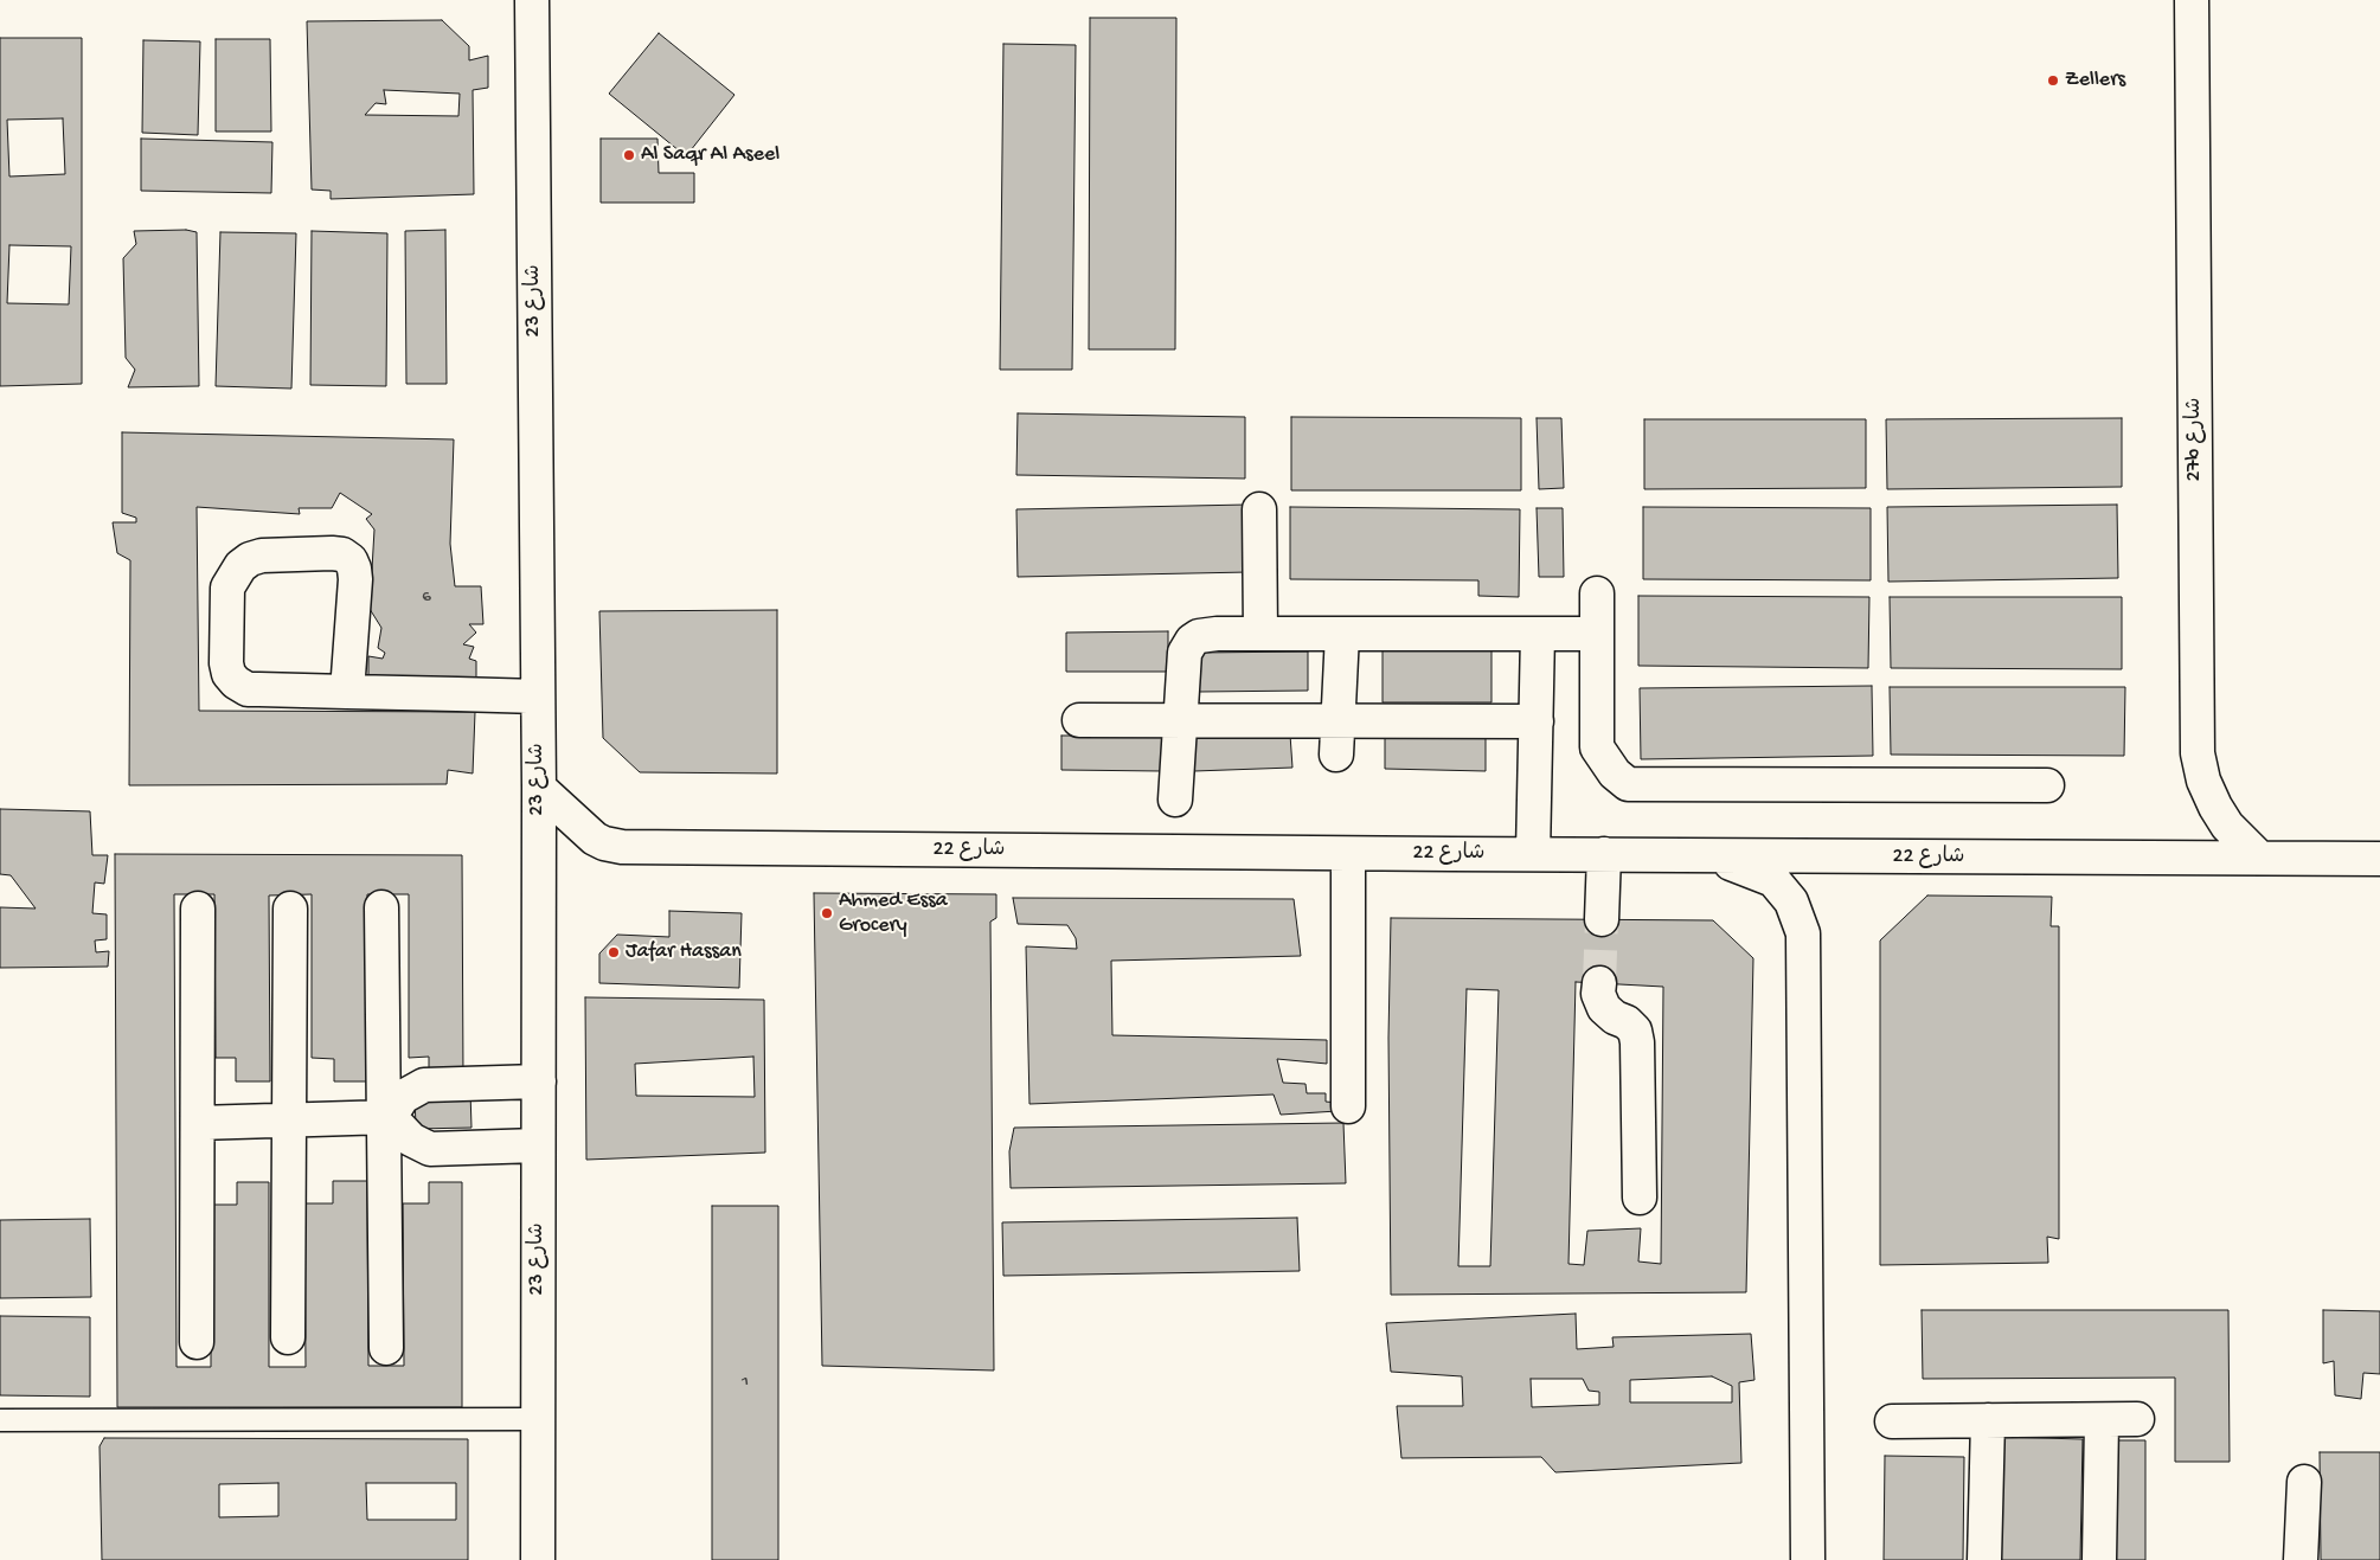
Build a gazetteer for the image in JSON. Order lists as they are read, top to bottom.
{
  "streets": {
    "street": ["شارع 23", "27b شارع", "شارع 22"]
  },
  "crossings": [
    ["شارع 23", "شارع 22"],
    ["27b شارع", "شارع 22"]
  ],
  "places": [
    "Zellers",
    "Al Saqr Al Aseel",
    "Ahmed Essa Grocery",
    "Jafar Hassan"
  ],
  "house_numbers": ["6", "1"]
}
